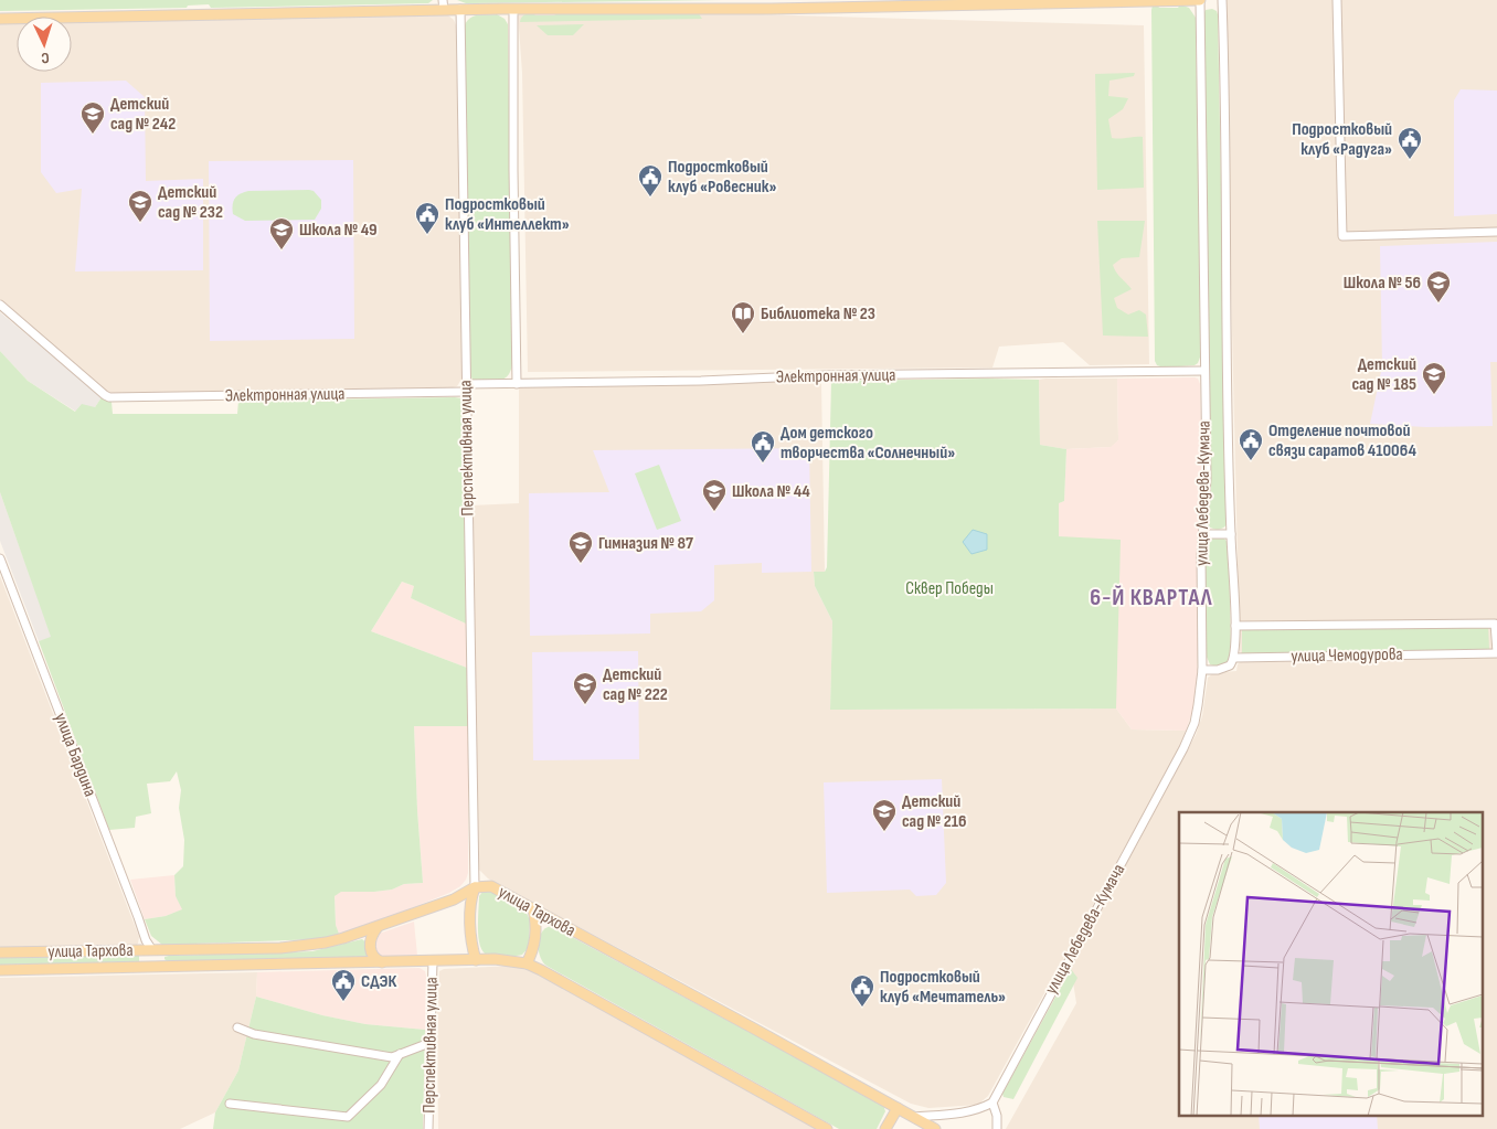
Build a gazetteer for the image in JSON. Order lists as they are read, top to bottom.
{
  "streets": {
    "main road": ["улица Тархова"],
    "street": [
      "Электронная улица",
      "Перспективная улица",
      "улица Лебедева-Кумача",
      "улица Чемодурова",
      "улица Бардина"
    ]
  },
  "crossings": [
    ["Электронная улица", "Перспективная улица"],
    ["Электронная улица", "улица Лебедева-Кумача"],
    ["Перспективная улица", "улица Тархова"],
    ["улица Лебедева-Кумача", "улица Чемодурова"],
    ["улица Бардина", "улица Тархова"]
  ],
  "districts": ["6-Й КВАРТАЛ"],
  "parks": ["Сквер Победы"],
  "places": {
    "school or university": [
      "Детский сад № 242",
      "Детский сад № 232",
      "Школа № 49",
      "Школа № 56",
      "Детский сад № 185",
      "Школа № 44",
      "Гимназия № 87",
      "Детский сад № 222",
      "Детский сад № 216"
    ],
    "public building": [
      "Подростковый клуб «Радуга»",
      "Подростковый клуб «Ровесник»",
      "Подростковый клуб «Интеллект»",
      "Отделение почтовой связи саратов 410064",
      "Дом детского творчества «Солнечный»",
      "СДЭК",
      "Подростковый клуб «Мечтатель»"
    ],
    "library": ["Библиотека № 23"]
  },
  "north": "bottom"
}
